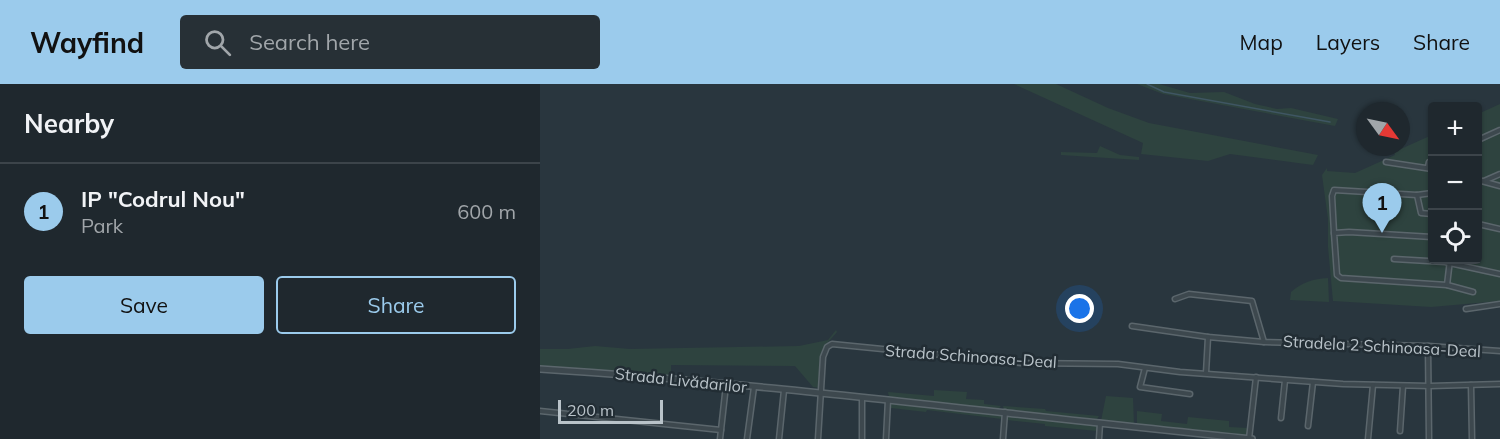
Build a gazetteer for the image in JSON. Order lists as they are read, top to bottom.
{
  "streets": {
    "street": ["Stradela 2 Schinoasa-Deal", "Strada Schinoasa-Deal", "Strada Livădarilor"]
  },
  "crossings": [
    ["Strada Schinoasa-Deal", "Strada Livădarilor"]
  ],
  "scale_bar": "200 m",
  "north": "bottom right",
  "page": {
    "header": "Wayfind",
    "search": "Search here",
    "nav": ["Map", "Layers", "Share"],
    "heading": "Nearby",
    "map_buttons": ["+", "−"],
    "list": [
      {
        "mark": "1",
        "name": "IP \"Codrul Nou\"",
        "note": "Park",
        "value": "600 m"
      }
    ],
    "pins": "1",
    "buttons": ["Save", "Share"],
    "scale": "200 m"
  }
}
